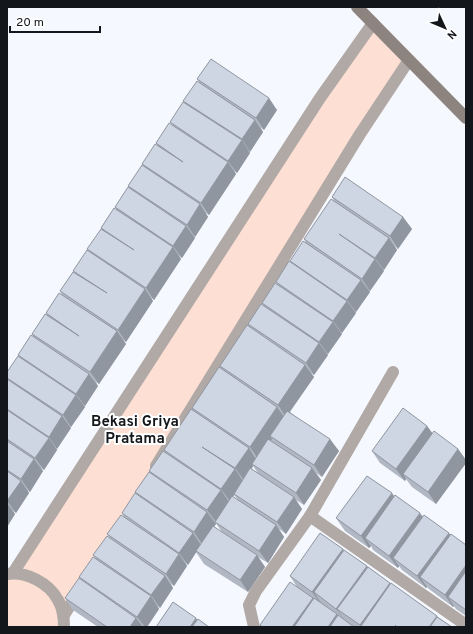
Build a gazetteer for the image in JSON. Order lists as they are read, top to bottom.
{
  "districts": ["Bekasi Griya Pratama"],
  "scale_bar": "20 m",
  "north": "bottom right"
}
